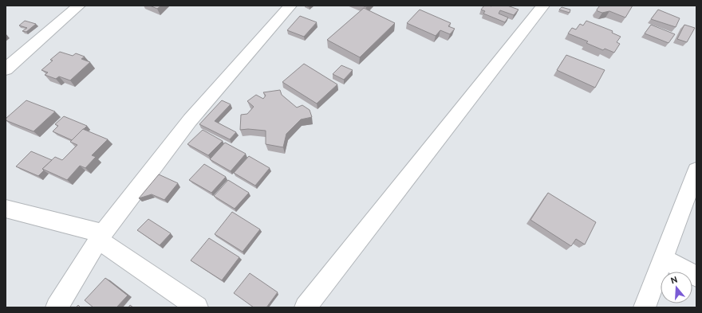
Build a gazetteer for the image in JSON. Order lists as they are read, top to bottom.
{
  "north": "top"
}
